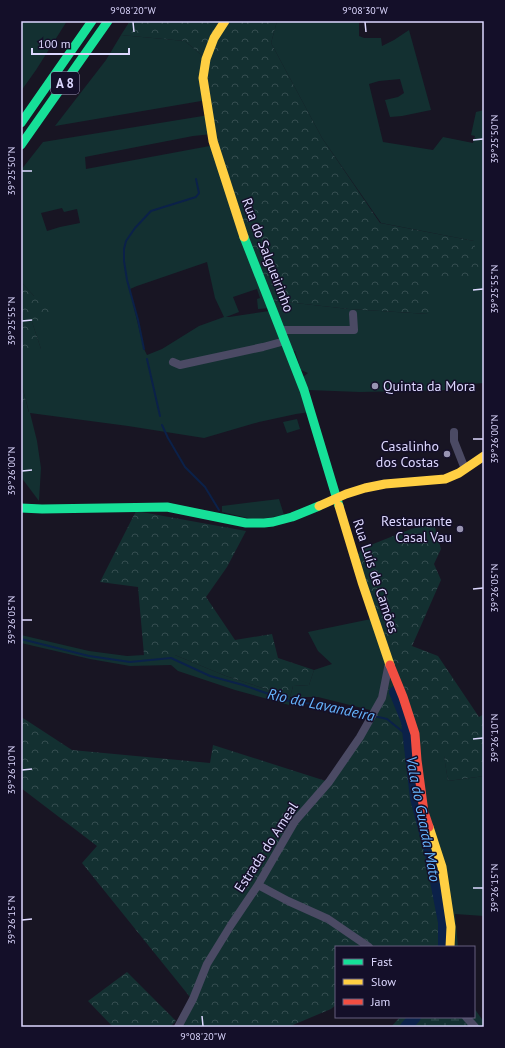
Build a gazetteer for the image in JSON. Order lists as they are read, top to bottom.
{
  "streets": {
    "main road": ["A 8", "Rua do Salgueirinho", "Rua Luís de Camões"],
    "street": ["Estrada do Ameal"]
  },
  "crossings": [
    ["Rua do Salgueirinho", "Rua Luís de Camões"],
    ["Rua Luís de Camões", "Estrada do Ameal"]
  ],
  "water": ["Rio da Lavandeira", "Vala do Guarda Mato"],
  "places": ["Quinta da Mora", "Casalinho dos Costas", "Restaurante Casal Vau"],
  "legend": ["Fast", "Slow", "Jam"],
  "scale_bar": "100 m",
  "coordinates": [
    "9°08'20\"W",
    "9°08'30\"W",
    "39°25'50\"N",
    "39°25'55\"N",
    "39°26'00\"N",
    "39°26'05\"N",
    "39°26'10\"N",
    "39°26'15\"N"
  ]
}
